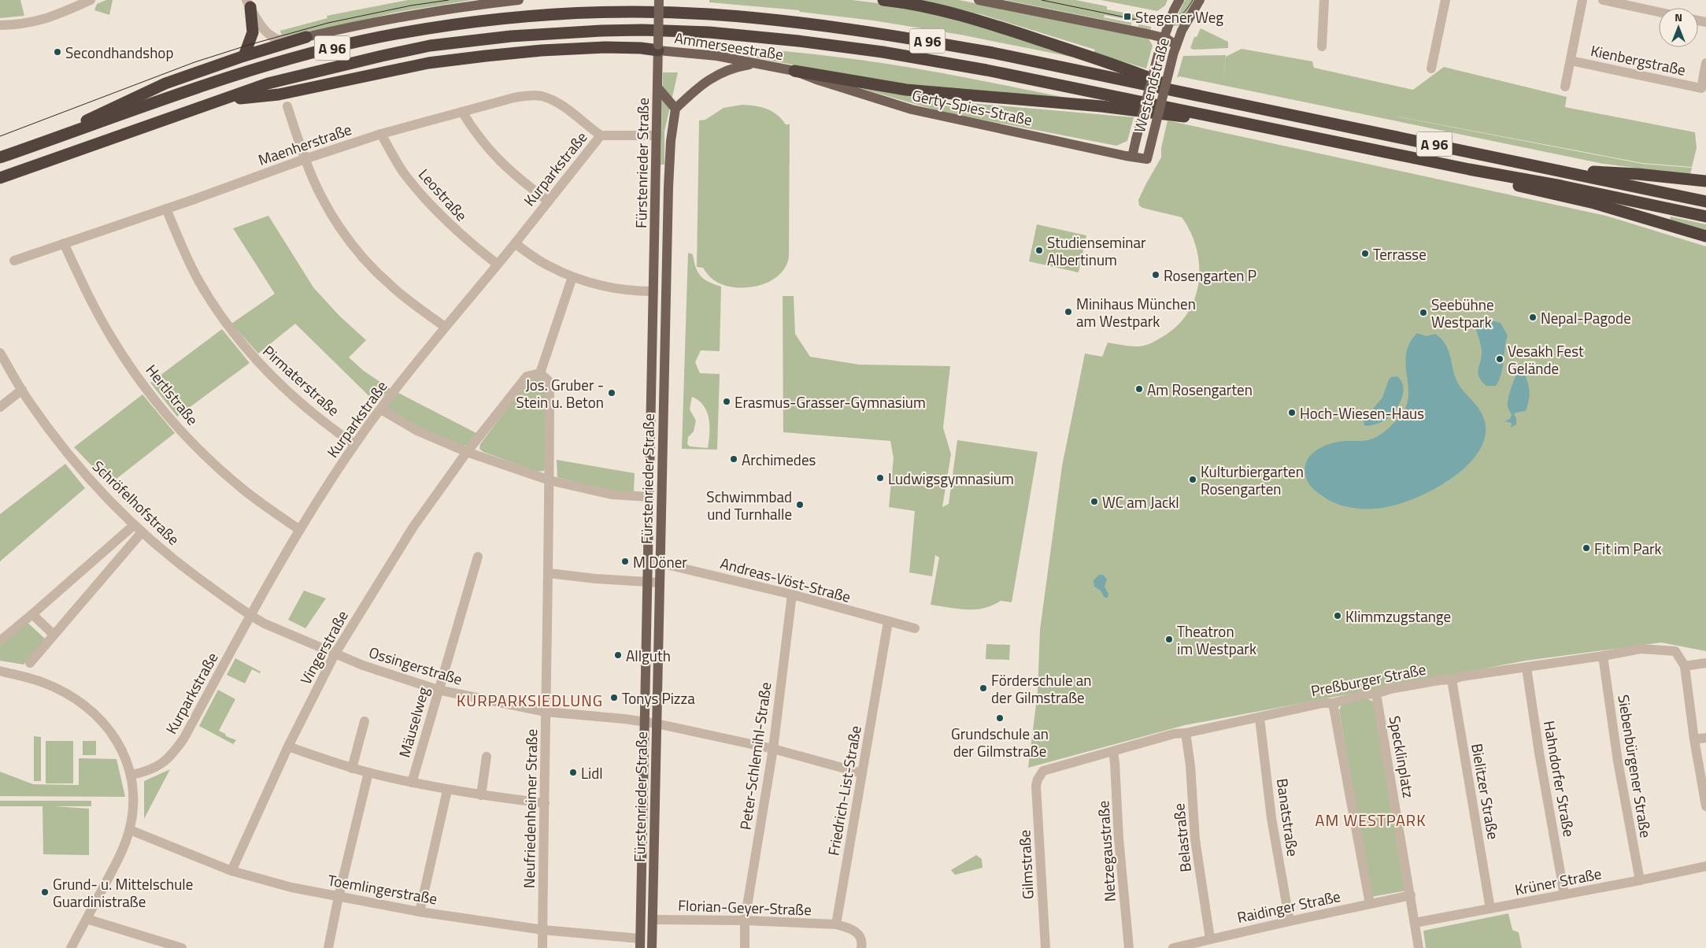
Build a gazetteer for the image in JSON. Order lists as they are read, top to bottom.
{
  "streets": {
    "highway": ["A 96"],
    "main road": [
      "Ammerseestraße",
      "Westendstraße",
      "Gerty-Spies-Straße",
      "Fürstenrieder Straße"
    ],
    "street": [
      "Kienbergstraße",
      "Maenherstraße",
      "Kurparkstraße",
      "Leostraße",
      "Pirmaterstraße",
      "Hertlstraße",
      "Schröfelhofstraße",
      "Andreas-Vöst-Straße",
      "Vingerstraße",
      "Ossingerstraße",
      "Preßburger Straße",
      "Mäuselweg",
      "Peter-Schlemihl-Straße",
      "Specklinplatz",
      "Siebenbürgener Straße",
      "Hahndorfer Straße",
      "Friedrich-List-Straße",
      "Bielitzer Straße",
      "Neufriedenheimer Straße",
      "Banatstraße",
      "Belastraße",
      "Netzegaustraße",
      "Gilmstraße",
      "Krüner Straße",
      "Toemlingerstraße",
      "Raidinger Straße",
      "Florian-Geyer-Straße"
    ]
  },
  "crossings": [
    ["Ammerseestraße", "Gerty-Spies-Straße"],
    ["Ammerseestraße", "Fürstenrieder Straße"],
    ["Westendstraße", "Gerty-Spies-Straße"],
    ["Maenherstraße", "Kurparkstraße"],
    ["Maenherstraße", "Leostraße"],
    ["Maenherstraße", "Pirmaterstraße"],
    ["Maenherstraße", "Hertlstraße"],
    ["Fürstenrieder Straße", "Kurparkstraße"],
    ["Fürstenrieder Straße", "Andreas-Vöst-Straße"],
    ["Fürstenrieder Straße", "Ossingerstraße"],
    ["Fürstenrieder Straße", "Toemlingerstraße"],
    ["Fürstenrieder Straße", "Florian-Geyer-Straße"],
    ["Kurparkstraße", "Leostraße"],
    ["Kurparkstraße", "Pirmaterstraße"],
    ["Kurparkstraße", "Hertlstraße"],
    ["Kurparkstraße", "Schröfelhofstraße"],
    ["Kurparkstraße", "Ossingerstraße"],
    ["Schröfelhofstraße", "Ossingerstraße"],
    ["Andreas-Vöst-Straße", "Peter-Schlemihl-Straße"],
    ["Andreas-Vöst-Straße", "Friedrich-List-Straße"],
    ["Vingerstraße", "Ossingerstraße"],
    ["Vingerstraße", "Neufriedenheimer Straße"],
    ["Vingerstraße", "Toemlingerstraße"],
    ["Ossingerstraße", "Mäuselweg"],
    ["Ossingerstraße", "Peter-Schlemihl-Straße"],
    ["Ossingerstraße", "Friedrich-List-Straße"],
    ["Ossingerstraße", "Neufriedenheimer Straße"],
    ["Preßburger Straße", "Specklinplatz"],
    ["Preßburger Straße", "Siebenbürgener Straße"],
    ["Preßburger Straße", "Hahndorfer Straße"],
    ["Preßburger Straße", "Bielitzer Straße"],
    ["Preßburger Straße", "Banatstraße"],
    ["Preßburger Straße", "Belastraße"],
    ["Preßburger Straße", "Netzegaustraße"],
    ["Preßburger Straße", "Gilmstraße"],
    ["Peter-Schlemihl-Straße", "Florian-Geyer-Straße"],
    ["Specklinplatz", "Krüner Straße"],
    ["Specklinplatz", "Raidinger Straße"],
    ["Siebenbürgener Straße", "Krüner Straße"],
    ["Hahndorfer Straße", "Krüner Straße"],
    ["Friedrich-List-Straße", "Florian-Geyer-Straße"],
    ["Bielitzer Straße", "Krüner Straße"],
    ["Neufriedenheimer Straße", "Toemlingerstraße"],
    ["Banatstraße", "Raidinger Straße"],
    ["Belastraße", "Raidinger Straße"]
  ],
  "districts": ["KURPARKSIEDLUNG", "AM WESTPARK"],
  "places": {
    "transit": ["Stegener Weg"],
    "other": [
      "Secondhandshop",
      "Studienseminar Albertinum",
      "Terrasse",
      "Rosengarten P",
      "Minihaus München am Westpark",
      "Seebühne Westpark",
      "Nepal-Pagode",
      "Vesakh Fest Gelände",
      "Am Rosengarten",
      "Jos. Gruber - Stein u. Beton",
      "Erasmus-Grasser-Gymnasium",
      "Hoch-Wiesen-Haus",
      "Archimedes",
      "Ludwigsgymnasium",
      "Kulturbiergarten Rosengarten",
      "WC am Jackl",
      "Schwimmbad und Turnhalle",
      "Fit im Park",
      "M Döner",
      "Klimmzugstange",
      "Theatron im Westpark",
      "Allguth",
      "Förderschule an der Gilmstraße",
      "Tonys Pizza",
      "Grundschule an der Gilmstraße",
      "Lidl",
      "Grund- u. Mittelschule Guardinistraße"
    ]
  },
  "north": "top"
}
